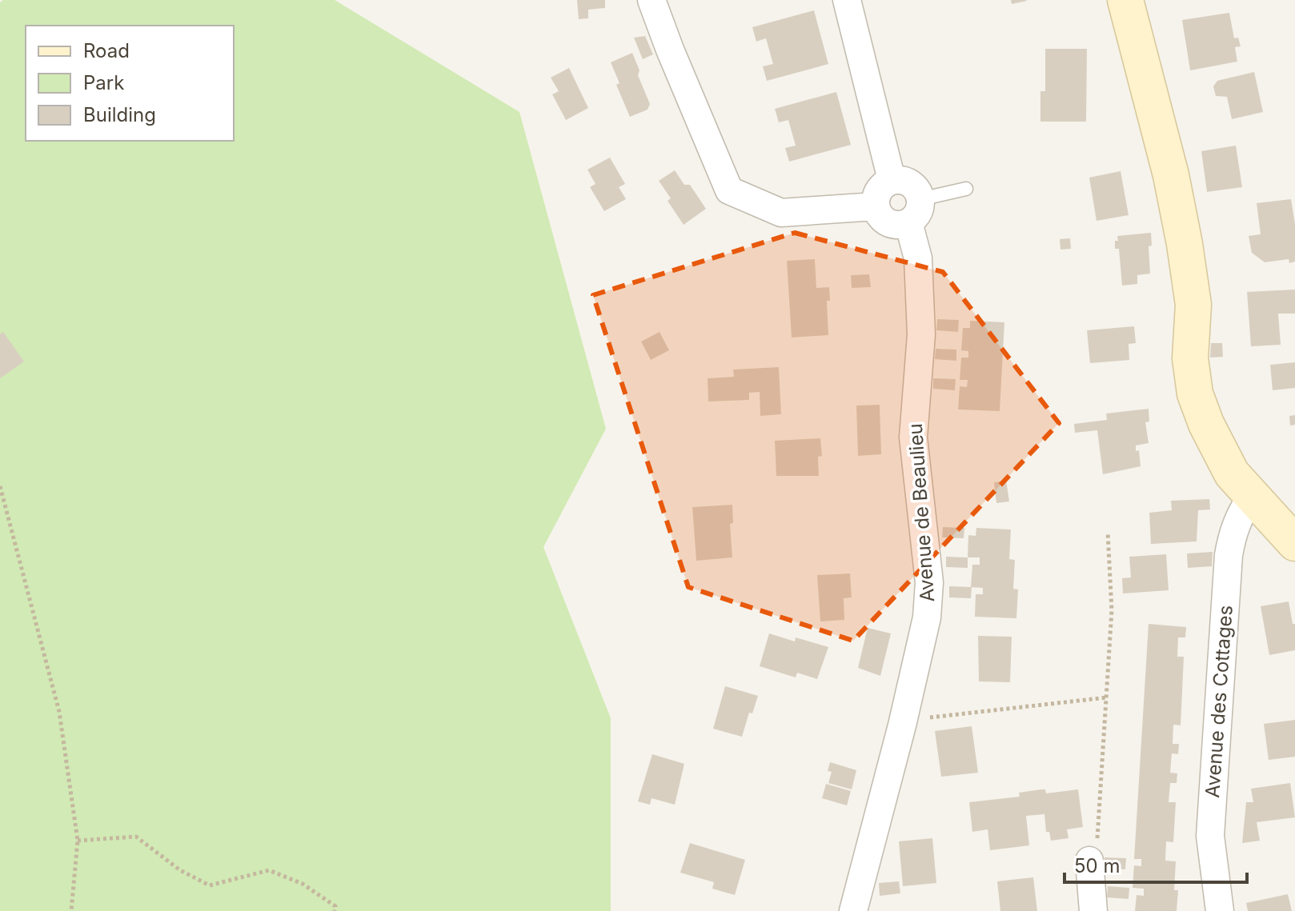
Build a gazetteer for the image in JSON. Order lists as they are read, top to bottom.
{
  "streets": {
    "street": ["Avenue de Beaulieu", "Avenue des Cottages"]
  },
  "legend": ["Road", "Park", "Building"],
  "scale_bar": "50 m"
}
